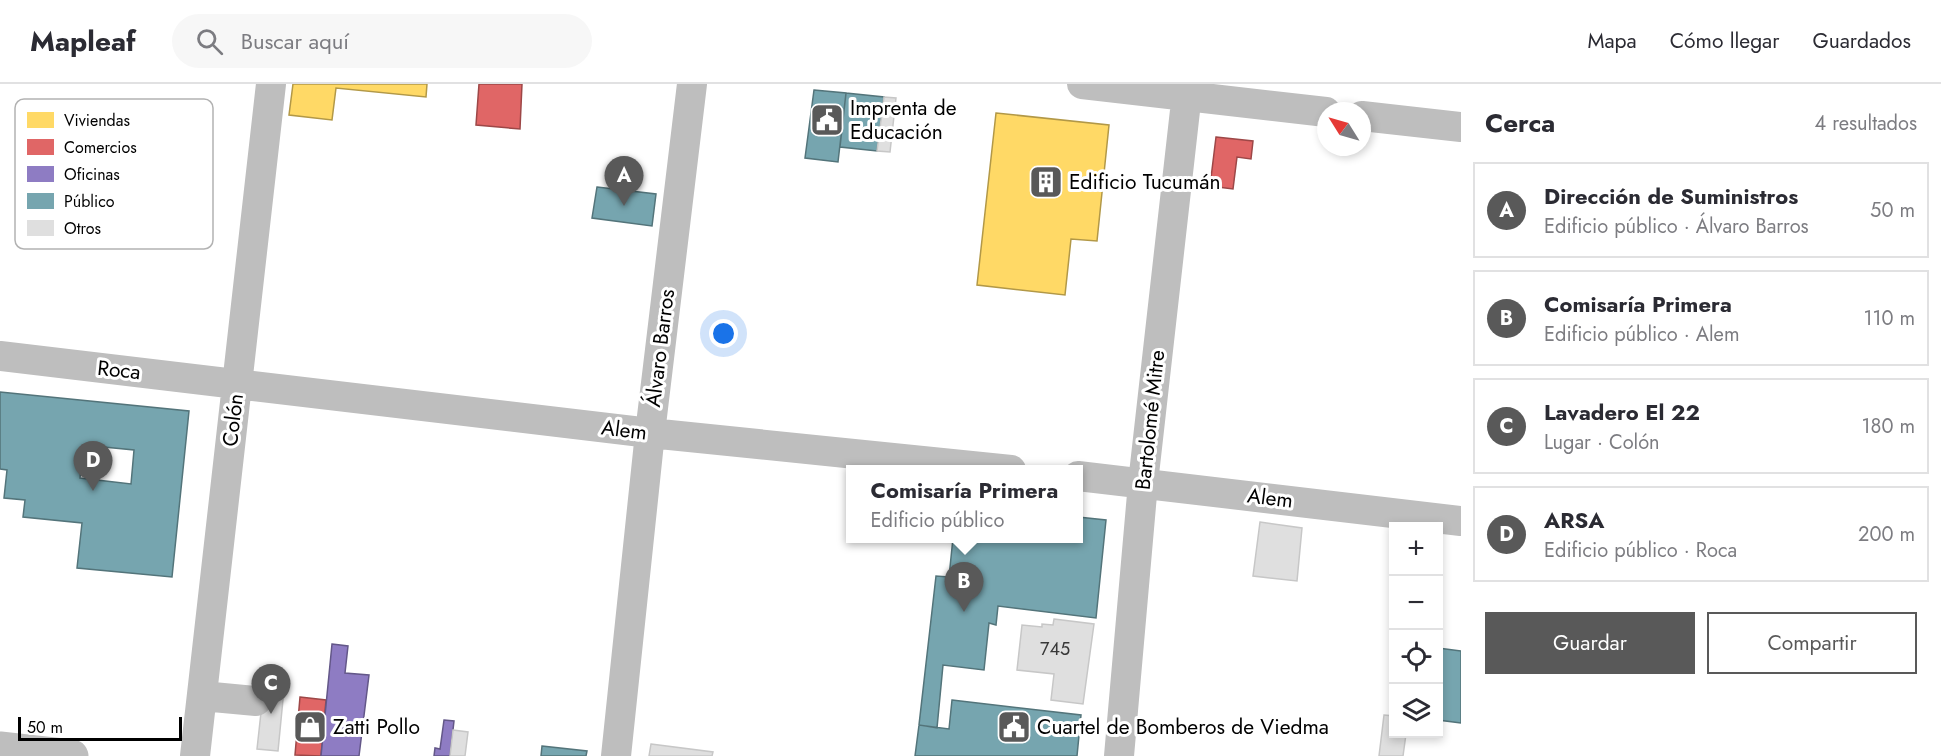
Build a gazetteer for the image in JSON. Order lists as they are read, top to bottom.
{
  "streets": {
    "street": [
      "Álvaro Barros",
      "Roca",
      "Colón",
      "Bartolomé Mitre",
      "Alem"
    ]
  },
  "crossings": [
    ["Álvaro Barros", "Alem"],
    ["Roca", "Colón"],
    ["Roca", "Alem"],
    ["Colón", "Alem"],
    ["Bartolomé Mitre", "Alem"]
  ],
  "places": {
    "public building": ["Imprenta de Educación", "Cuartel de Bomberos de Viedma"],
    "building": ["Edificio Tucumán"],
    "shop": ["Zatti Pollo"]
  },
  "house_numbers": ["745"],
  "legend": [
    "Viviendas",
    "Comercios",
    "Oficinas",
    "Público",
    "Otros"
  ],
  "scale_bar": "50 m",
  "north": "top left",
  "page": {
    "header": "Mapleaf",
    "search": "Buscar aquí",
    "nav": ["Mapa", "Cómo llegar", "Guardados"],
    "heading": ["Cerca", "4 resultados"],
    "pins": [
      "A",
      "D",
      "B",
      "C"
    ],
    "list": [
      {
        "mark": "A",
        "name": "Dirección de Suministros",
        "note": "Edificio público · Álvaro Barros",
        "value": "50 m"
      },
      {
        "mark": "B",
        "name": "Comisaría Primera",
        "note": "Edificio público · Alem",
        "value": "110 m"
      },
      {
        "mark": "C",
        "name": "Lavadero El 22",
        "note": "Lugar · Colón",
        "value": "180 m"
      },
      {
        "mark": "D",
        "name": "ARSA",
        "note": "Edificio público · Roca",
        "value": "200 m"
      }
    ],
    "popup": ["Comisaría Primera", "Edificio público"],
    "map_buttons": ["+", "−"],
    "buttons": ["Guardar", "Compartir"],
    "scale": "50 m"
  }
}
